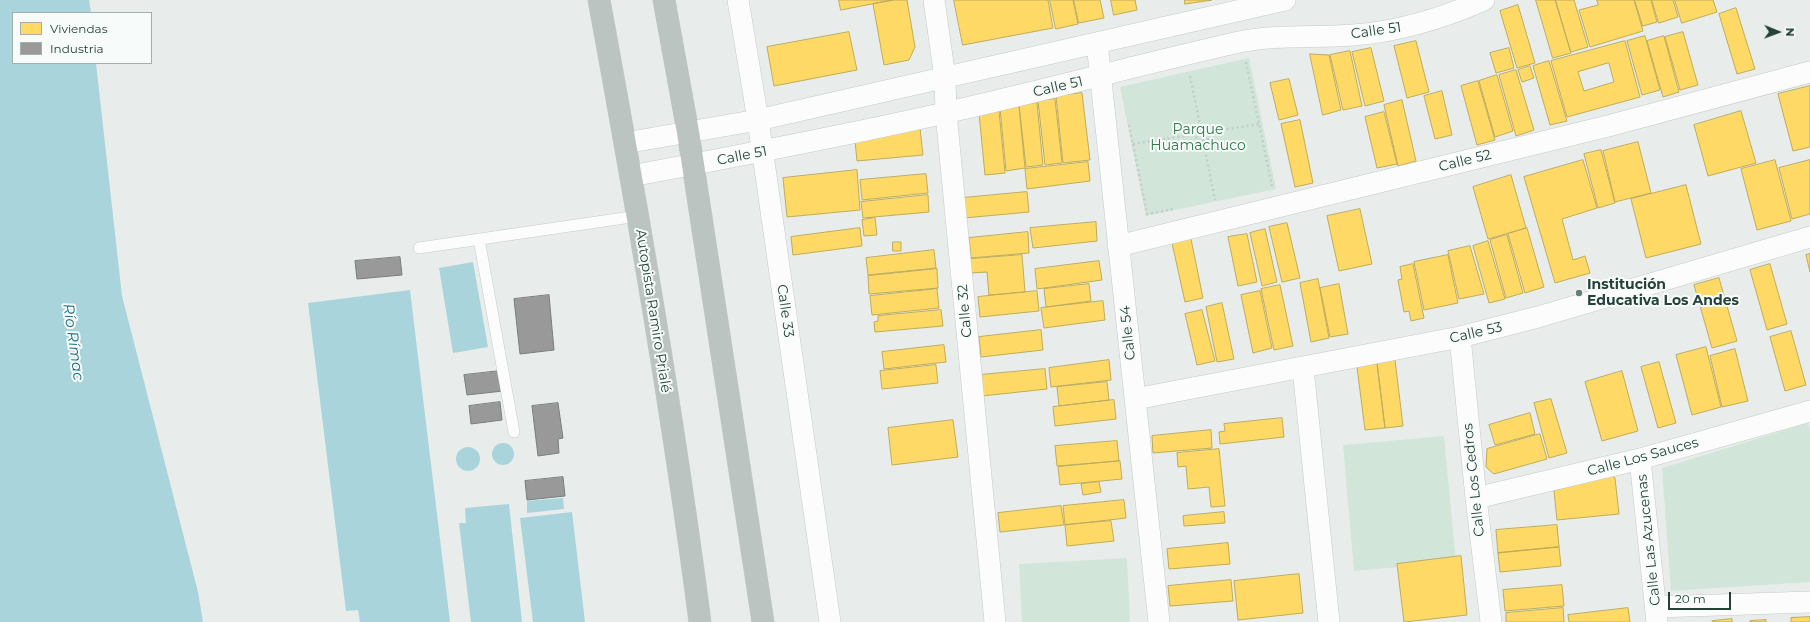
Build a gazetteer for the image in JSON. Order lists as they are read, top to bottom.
{
  "streets": {
    "highway": ["Autopista Ramiro Prialé"],
    "street": [
      "Calle 51",
      "Calle 52",
      "Calle 33",
      "Calle 32",
      "Calle 54",
      "Calle 53",
      "Calle Los Sauces",
      "Calle Los Cedros",
      "Calle Las Azucenas"
    ]
  },
  "crossings": [
    ["Calle 51", "Autopista Ramiro Prialé"],
    ["Calle 51", "Calle 33"],
    ["Calle 51", "Calle 32"],
    ["Calle 51", "Calle 54"],
    ["Calle 52", "Calle 54"],
    ["Calle 54", "Calle 53"],
    ["Calle 53", "Calle Los Cedros"],
    ["Calle Los Sauces", "Calle Los Cedros"],
    ["Calle Los Sauces", "Calle Las Azucenas"]
  ],
  "water": ["Río Rímac"],
  "parks": ["Parque Huamachuco"],
  "places": ["Institución Educativa Los Andes"],
  "legend": ["Viviendas", "Industria"],
  "scale_bar": "20 m",
  "north": "right"
}
